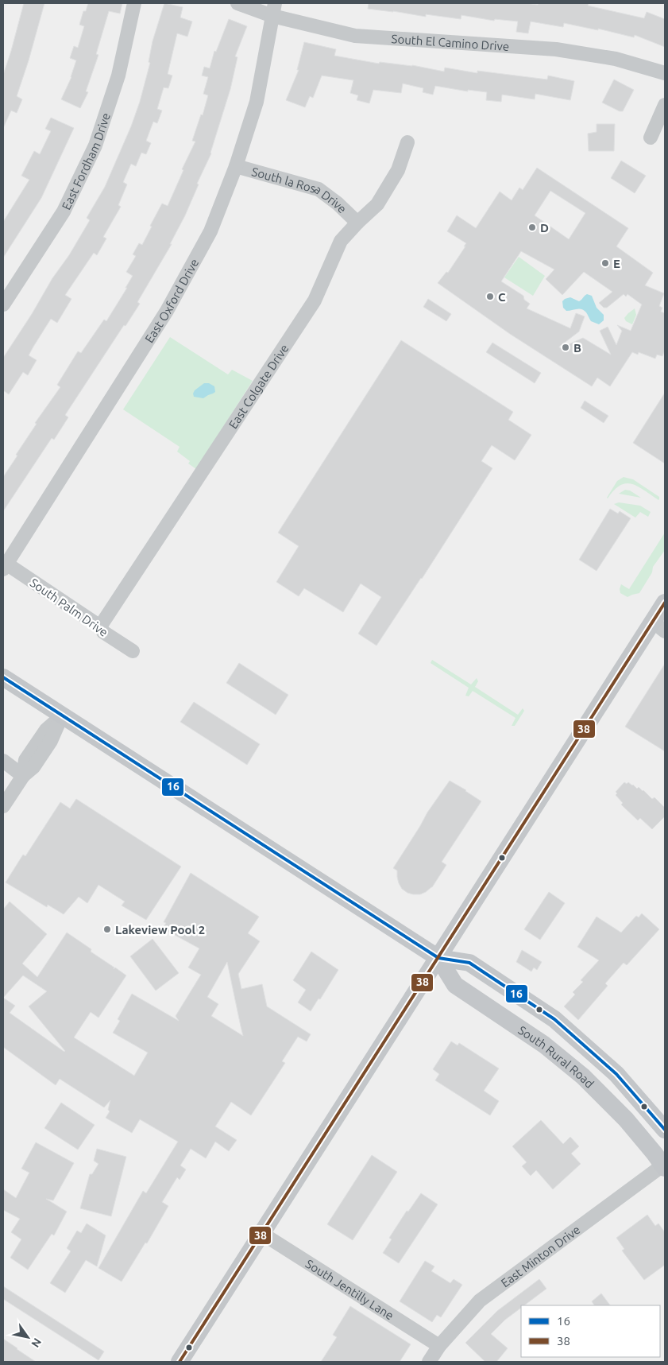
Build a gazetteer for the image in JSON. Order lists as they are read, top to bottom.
{
  "streets": {
    "main road": ["South Rural Road"],
    "street": [
      "South El Camino Drive",
      "East Fordham Drive",
      "South la Rosa Drive",
      "East Oxford Drive",
      "East Colgate Drive",
      "South Palm Drive",
      "East Minton Drive",
      "South Jentilly Lane"
    ]
  },
  "crossings": [
    ["South El Camino Drive", "East Oxford Drive"],
    ["South la Rosa Drive", "East Oxford Drive"],
    ["South la Rosa Drive", "East Colgate Drive"],
    ["East Oxford Drive", "South Palm Drive"],
    ["East Colgate Drive", "South Palm Drive"],
    ["South Rural Road", "East Minton Drive"],
    ["East Minton Drive", "South Jentilly Lane"]
  ],
  "places": [
    "D",
    "E",
    "C",
    "B",
    "Lakeview Pool 2"
  ],
  "lines": ["transit line 38", "transit line 16"],
  "legend": ["16", "38"],
  "north": "bottom right"
}
